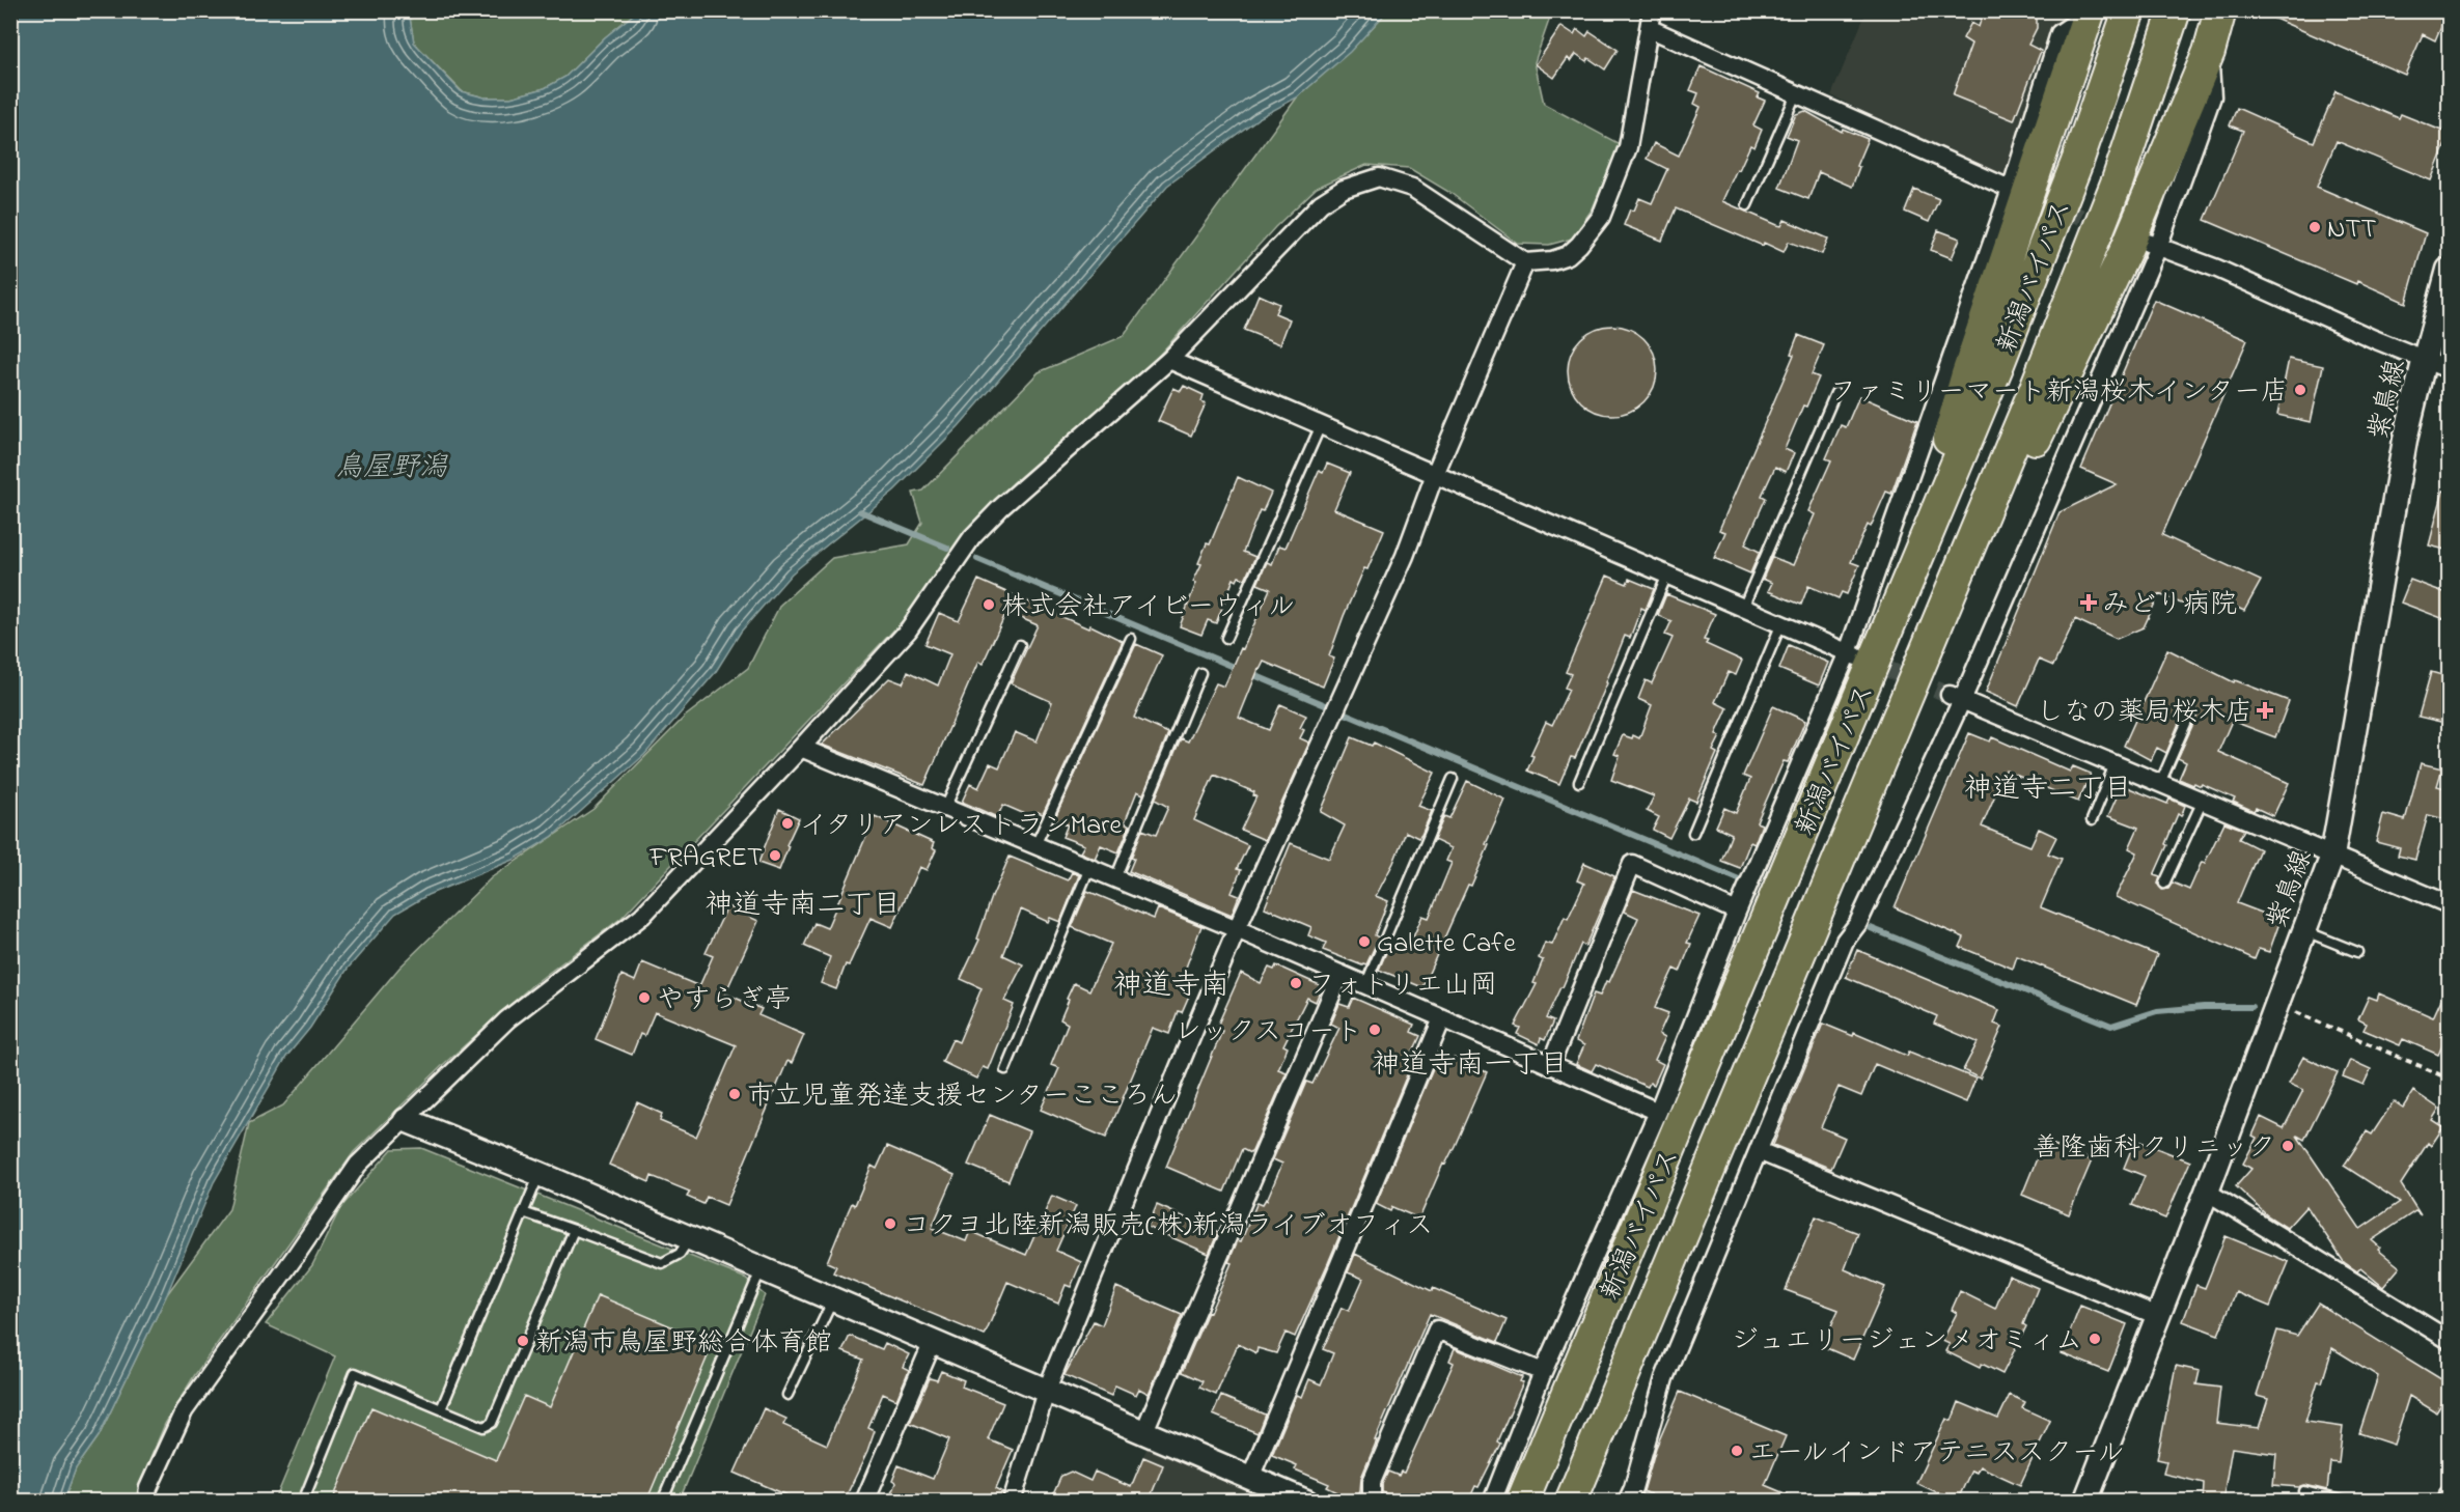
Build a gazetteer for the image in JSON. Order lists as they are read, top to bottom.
{
  "streets": {
    "highway": ["新潟バイパス"],
    "street": ["紫鳥線"]
  },
  "districts": [
    "神道寺二丁目",
    "神道寺南二丁目",
    "神道寺南",
    "神道寺南一丁目"
  ],
  "water": ["鳥屋野潟"],
  "places": {
    "other": [
      "NTT",
      "ファミリーマート新潟桜木インター店",
      "株式会社アイビーウィル",
      "イタリアンレストランMare",
      "FRAGRET",
      "Galette Cafe",
      "フォトリエ山岡",
      "やすらぎ亭",
      "レックスコート",
      "市立児童発達支援センターこころん",
      "善隆歯科クリニック",
      "コクヨ北陸新潟販売(株)新潟ライブオフィス",
      "ジュエリージェンメオミィム",
      "新潟市鳥屋野総合体育館",
      "エールインドアテニススクール"
    ],
    "health": ["みどり病院", "しなの薬局桜木店"]
  }
}
